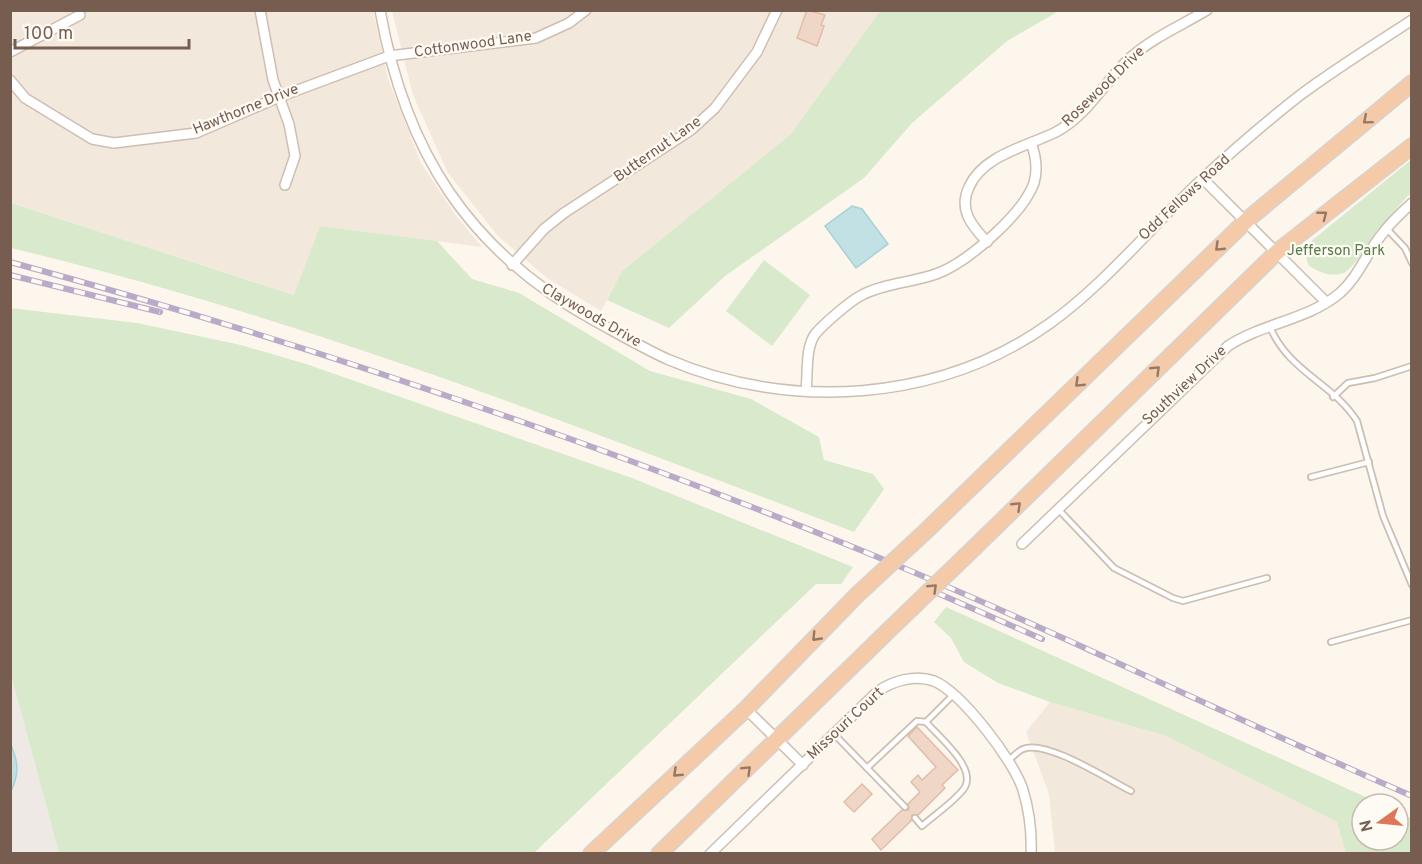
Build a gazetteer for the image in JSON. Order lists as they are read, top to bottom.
{
  "streets": {
    "street": [
      "Cottonwood Lane",
      "Rosewood Drive",
      "Hawthorne Drive",
      "Butternut Lane",
      "Odd Fellows Road",
      "Claywoods Drive",
      "Southview Drive",
      "Missouri Court"
    ]
  },
  "crossings": [
    ["Cottonwood Lane", "Hawthorne Drive"],
    ["Cottonwood Lane", "Claywoods Drive"],
    ["Hawthorne Drive", "Claywoods Drive"],
    ["Butternut Lane", "Claywoods Drive"],
    ["Odd Fellows Road", "Claywoods Drive"]
  ],
  "parks": ["Jefferson Park"],
  "scale_bar": "100 m",
  "north": "left"
}
